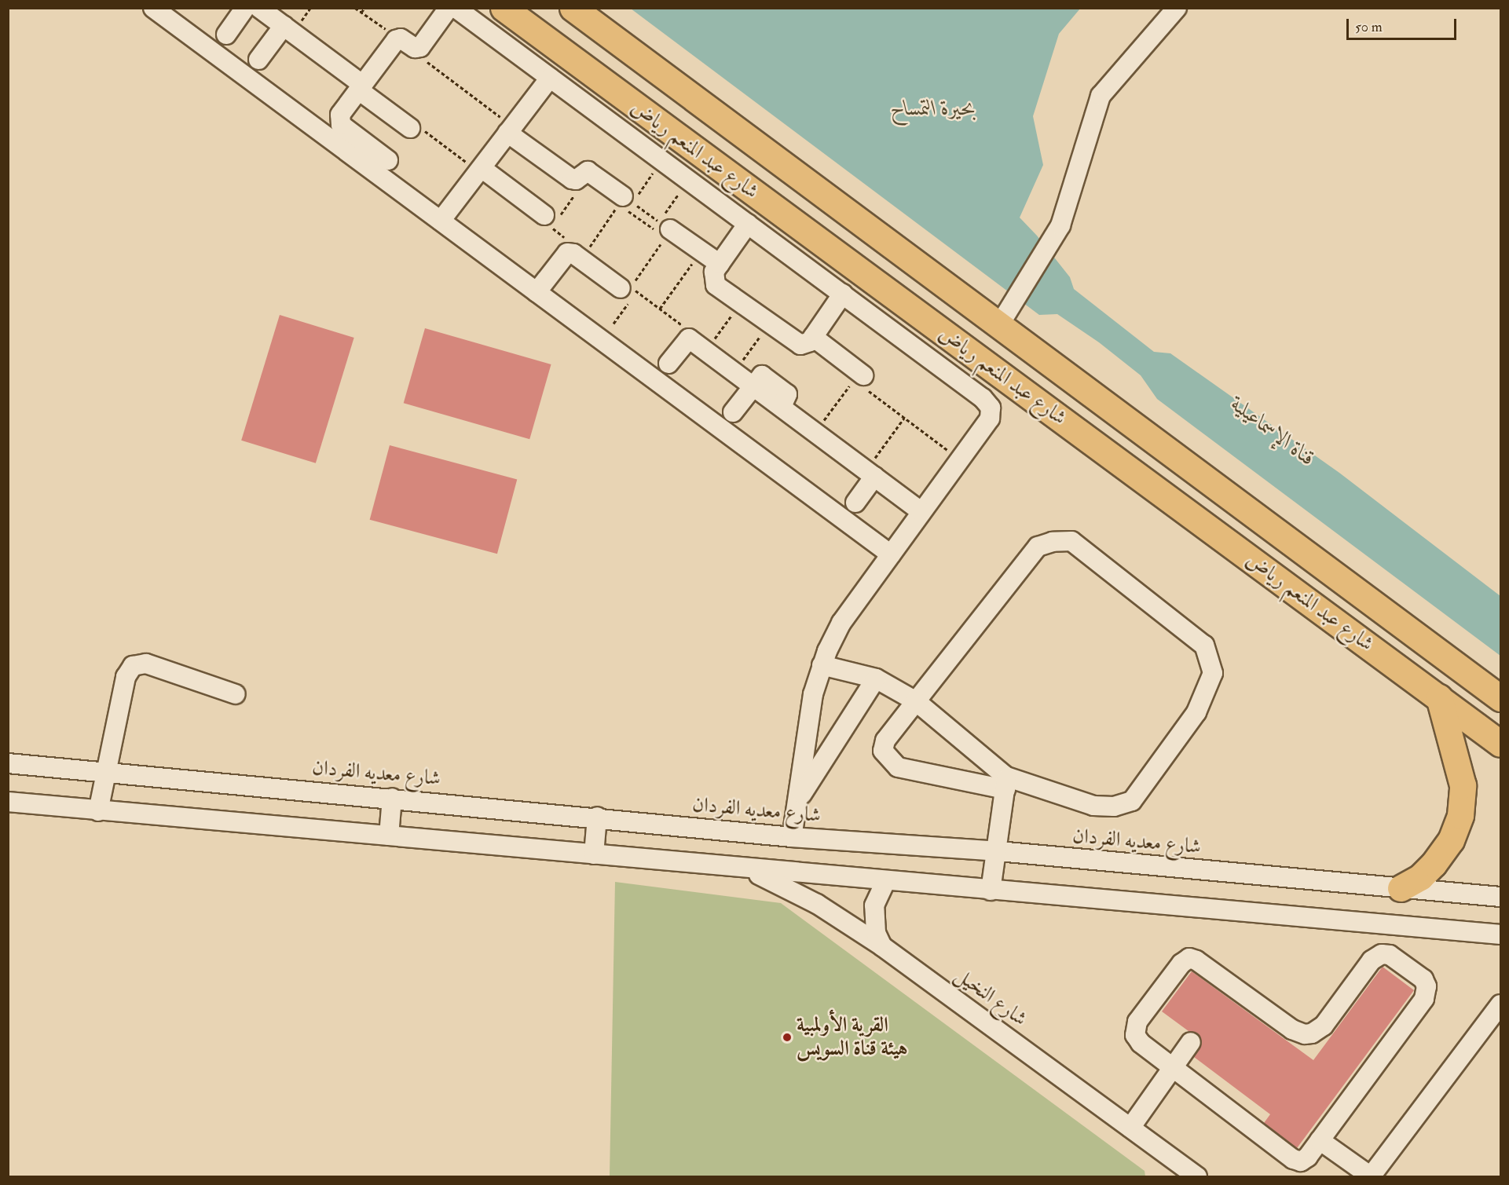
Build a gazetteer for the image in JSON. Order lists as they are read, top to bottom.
{
  "streets": {
    "highway": ["شارع عبد المنعم رياض"],
    "street": ["شارع معديه الفردان", "شارع النخيل"]
  },
  "water": ["بحيرة التمساح", "قناة الإسماعيلية"],
  "places": ["القرية الأولمبية هيئة قناة السويس"],
  "scale_bar": "50 m"
}
